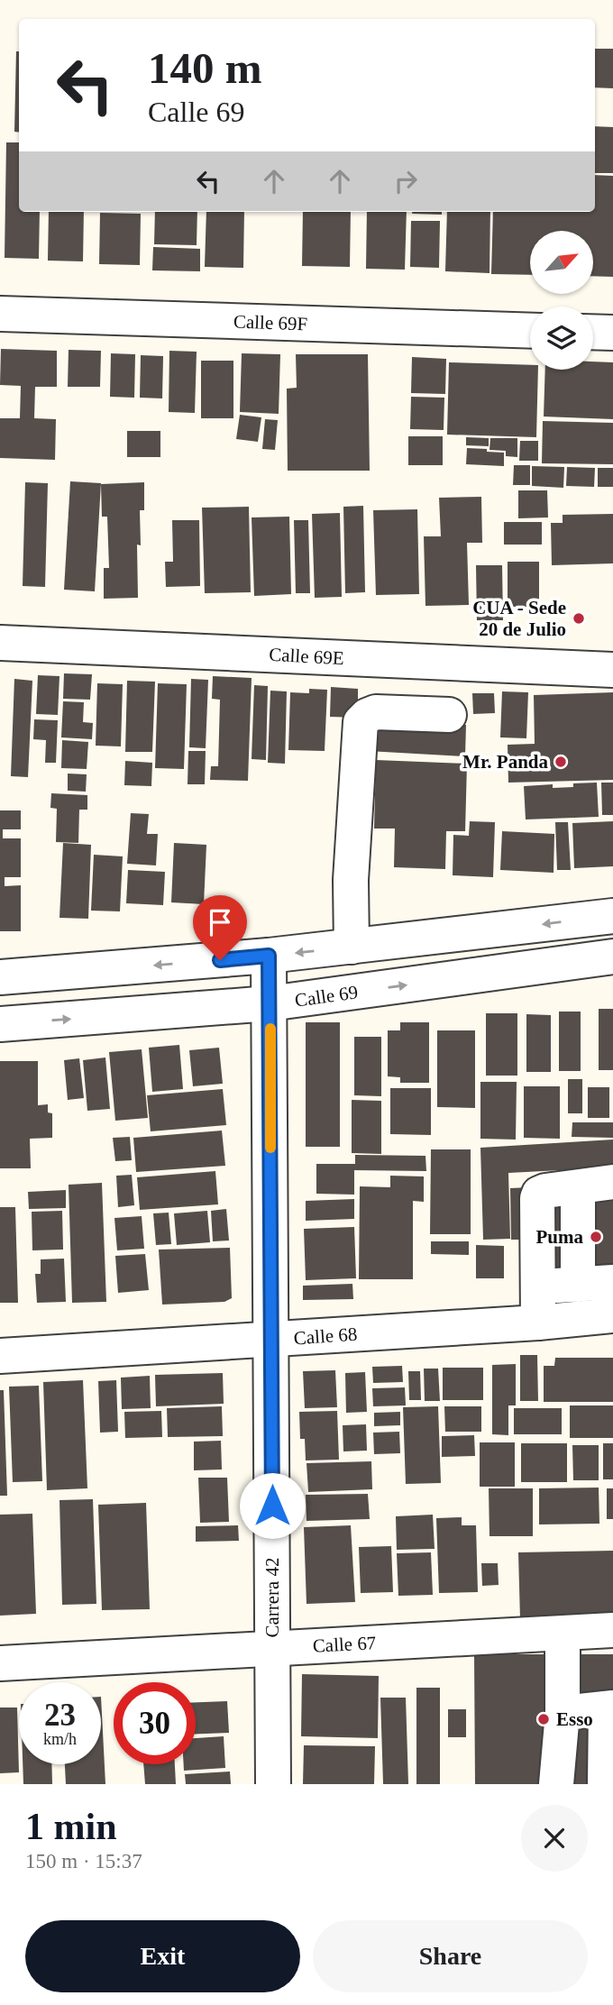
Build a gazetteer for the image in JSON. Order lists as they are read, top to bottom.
{
  "streets": {
    "street": [
      "Calle 69F",
      "Calle 69E",
      "Calle 69",
      "Calle 68",
      "Carrera 42",
      "Calle 67"
    ]
  },
  "crossings": [
    ["Calle 69", "Carrera 42"],
    ["Calle 68", "Carrera 42"],
    ["Carrera 42", "Calle 67"]
  ],
  "places": [
    "CUA - Sede 20 de Julio",
    "Mr. Panda",
    "Puma",
    "Esso"
  ],
  "north": "top right",
  "page": {
    "turn": ["140 m", "Calle 69"],
    "speed": "23 km/h",
    "limit": "30",
    "heading": ["1 min", "150 m · 15:37"],
    "buttons": ["Exit", "Share"]
  }
}
